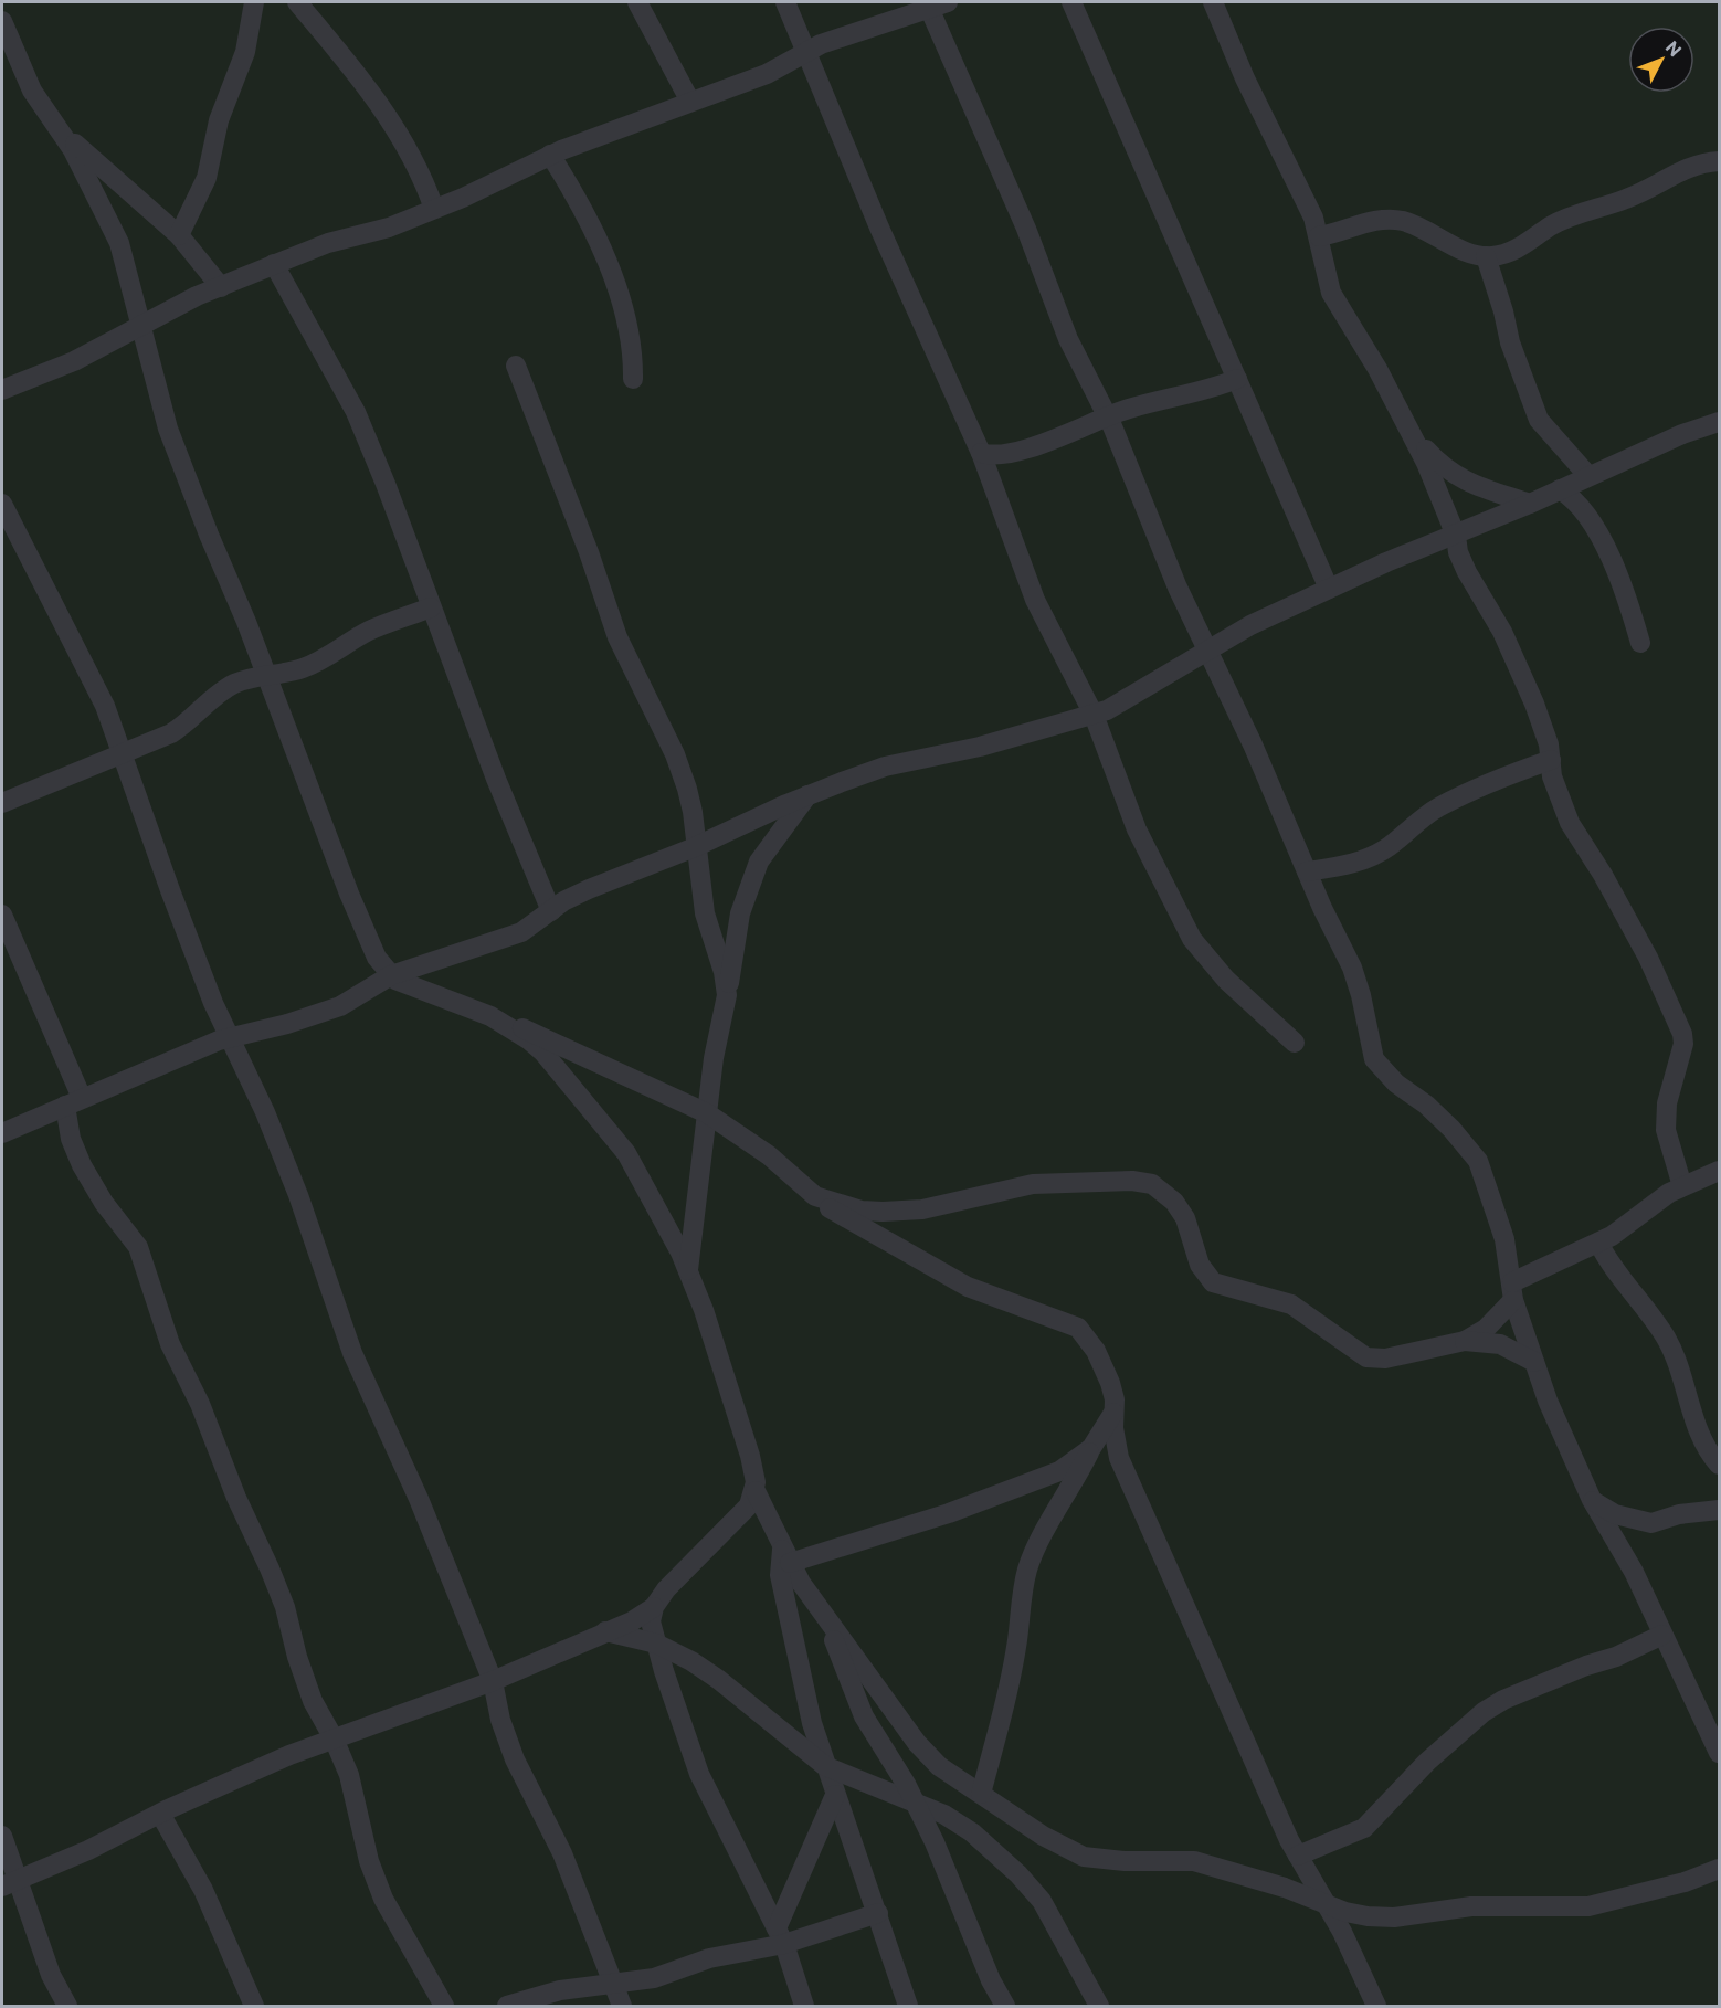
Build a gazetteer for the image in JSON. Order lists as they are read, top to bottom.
{
  "north": "top right"
}
